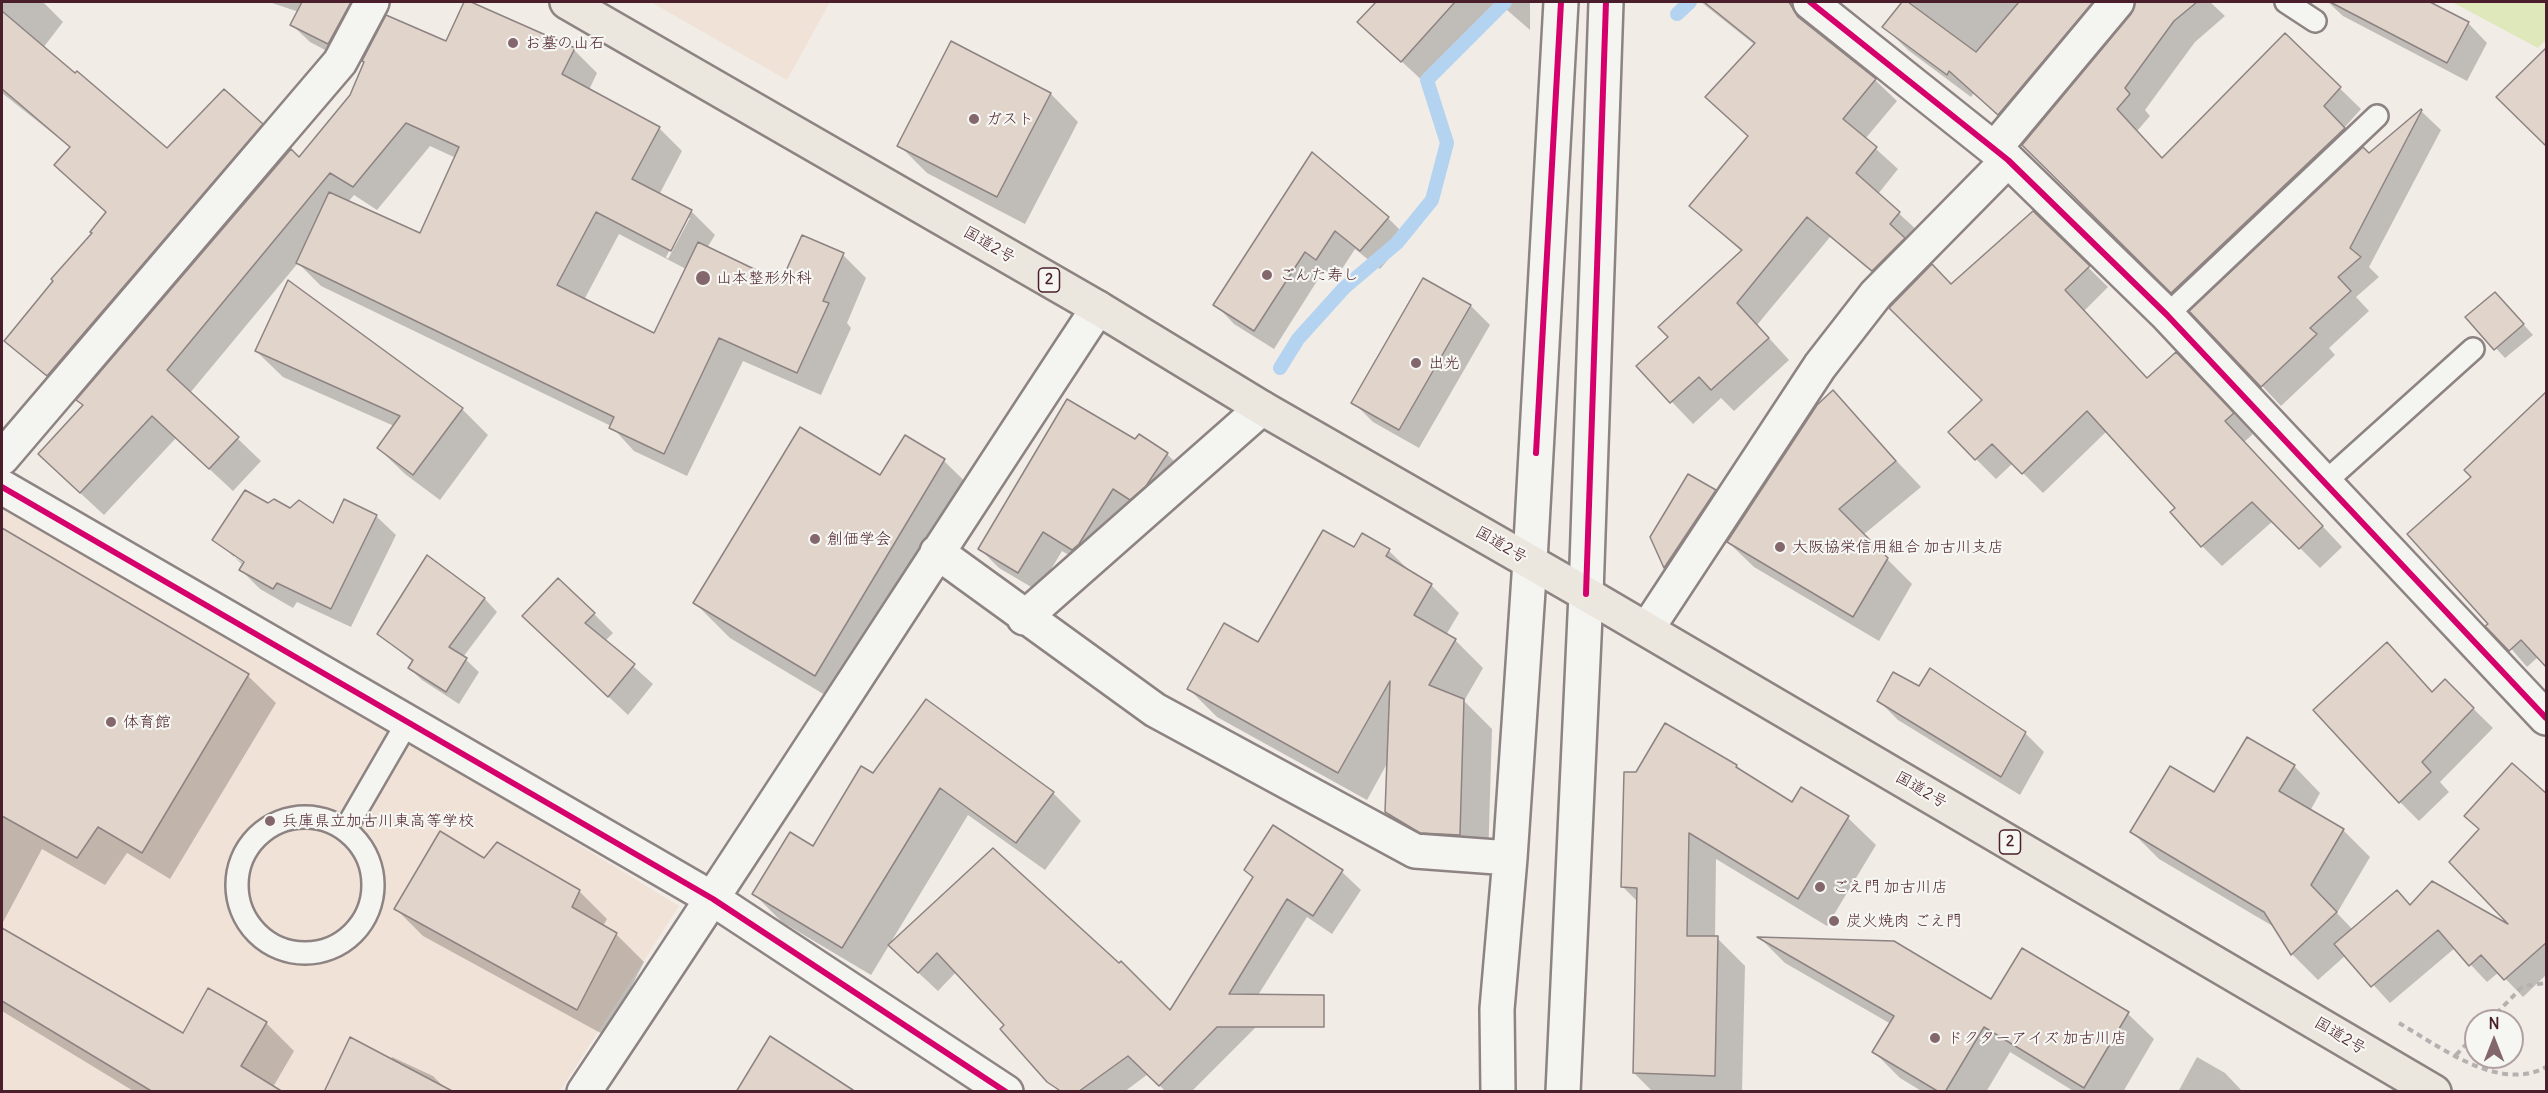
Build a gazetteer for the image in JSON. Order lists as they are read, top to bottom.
{
  "streets": {
    "highway": ["国道2号", "2"]
  },
  "places": [
    "お墓の山石",
    "ガスト",
    "ごんた寿し",
    "山本整形外科",
    "出光",
    "創価学会",
    "大阪協栄信用組合 加古川支店",
    "体育館",
    "兵庫県立加古川東高等学校",
    "ごえ門 加古川店",
    "炭火焼肉 ごえ門",
    "ドクターアイズ 加古川店"
  ],
  "north": "top"
}
